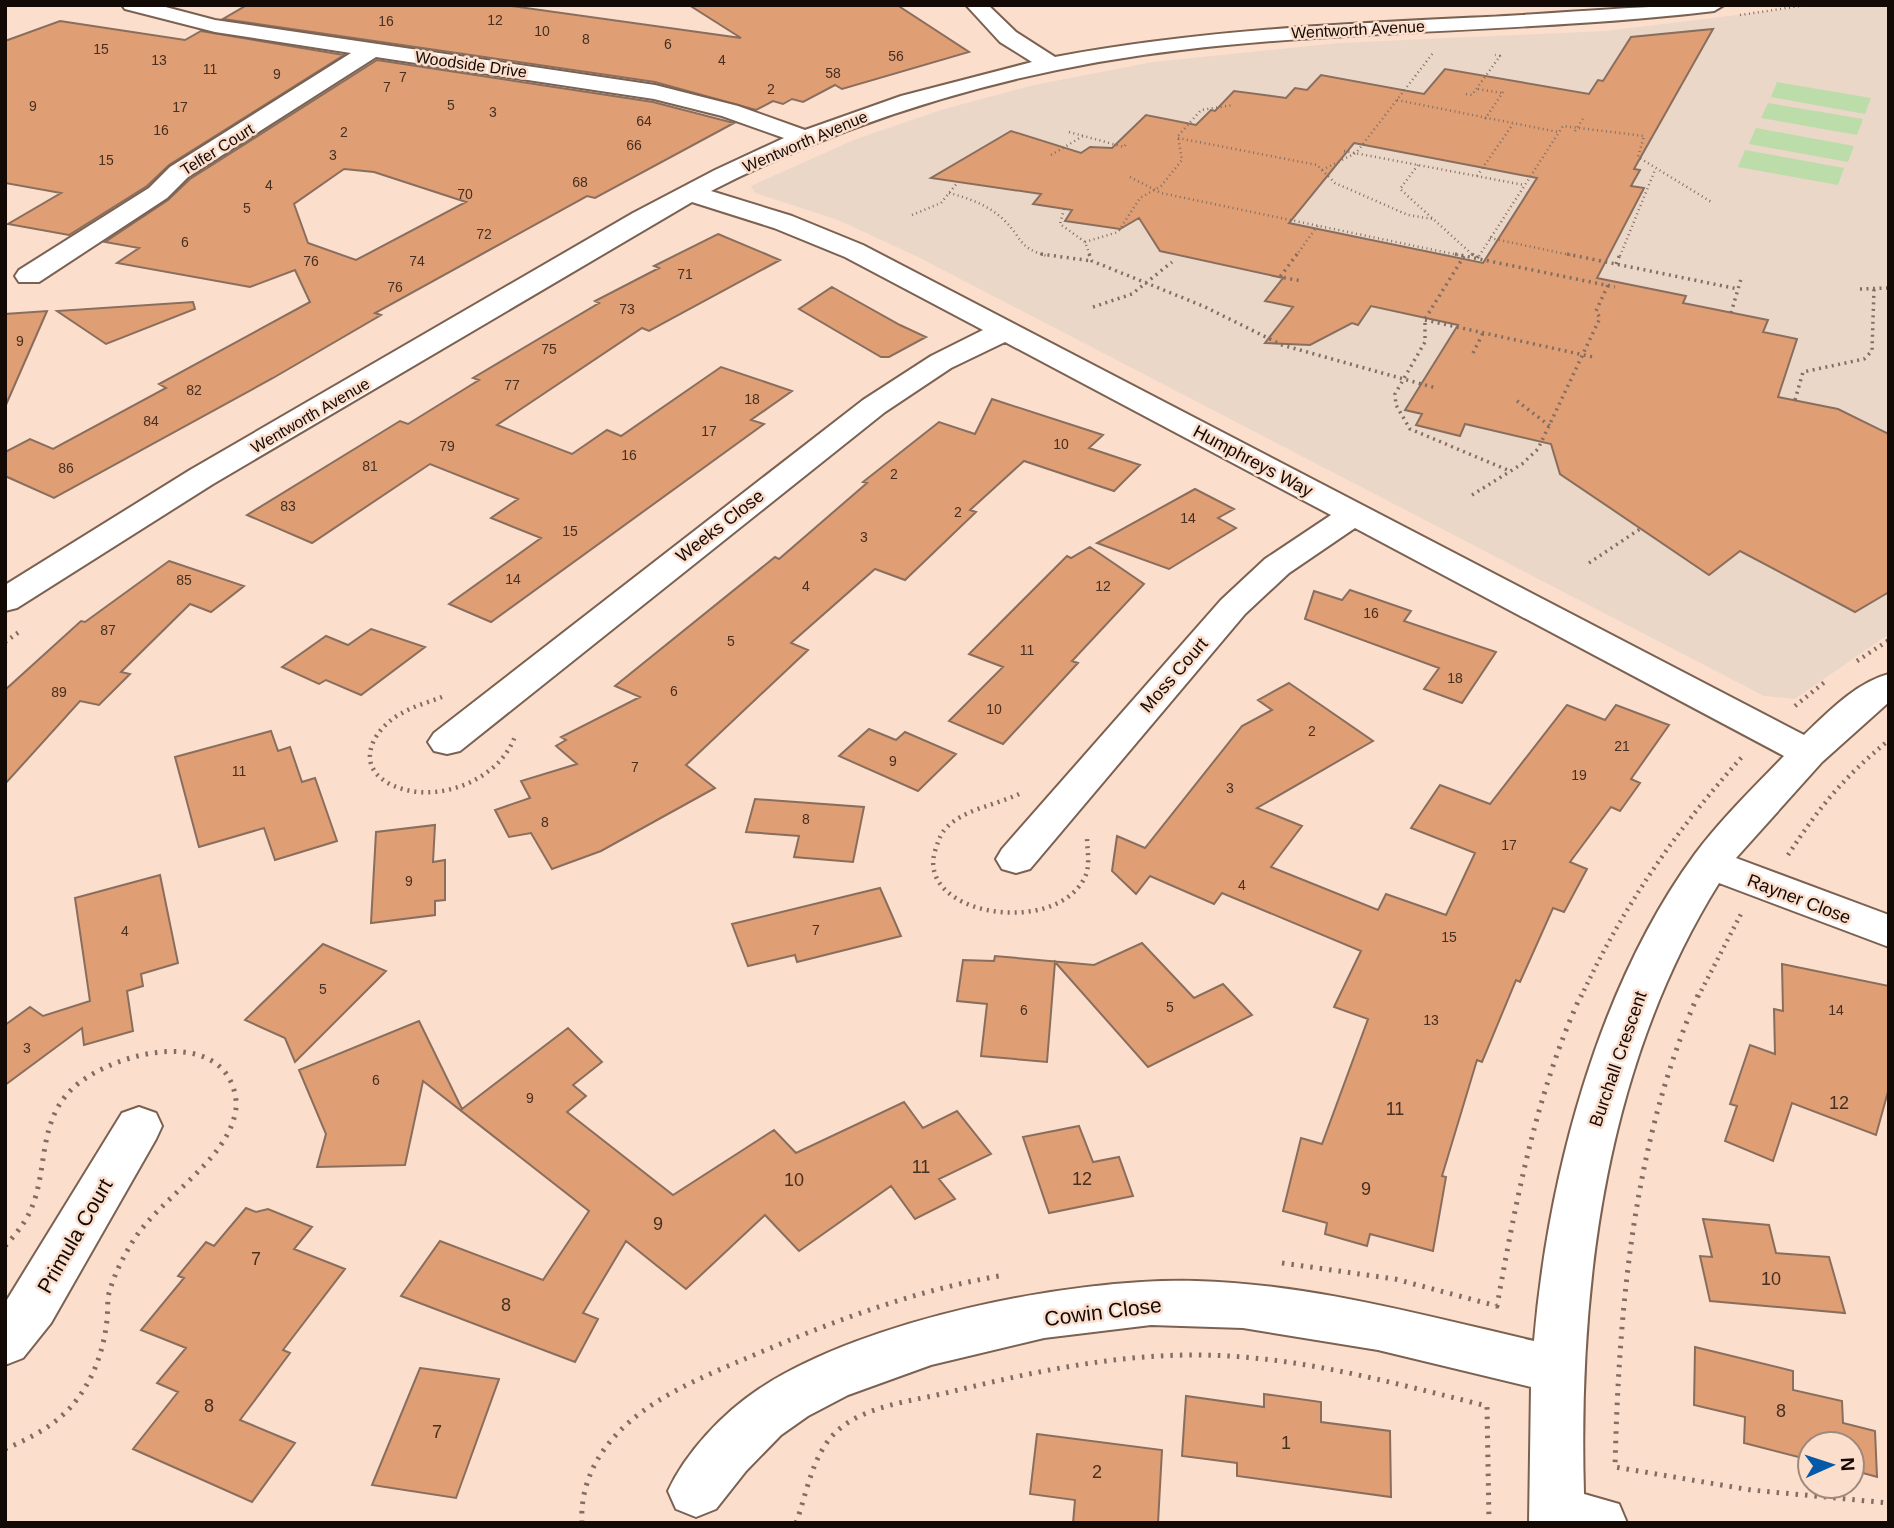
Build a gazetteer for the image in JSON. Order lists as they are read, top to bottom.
{
  "streets": {
    "street": [
      "Wentworth Avenue",
      "Woodside Drive",
      "Telfer Court",
      "Humphreys Way",
      "Weeks Close",
      "Moss Court",
      "Rayner Close",
      "Burchall Crescent",
      "Primula Court",
      "Cowin Close"
    ]
  },
  "crossings": [
    ["Wentworth Avenue", "Woodside Drive"],
    ["Wentworth Avenue", "Humphreys Way"],
    ["Woodside Drive", "Telfer Court"],
    ["Humphreys Way", "Weeks Close"],
    ["Humphreys Way", "Moss Court"],
    ["Humphreys Way", "Burchall Crescent"],
    ["Rayner Close", "Burchall Crescent"],
    ["Burchall Crescent", "Cowin Close"]
  ],
  "house_numbers": [
    "12",
    "16",
    "10",
    "8",
    "6",
    "15",
    "56",
    "13",
    "4",
    "11",
    "58",
    "9",
    "7",
    "7",
    "2",
    "5",
    "9",
    "17",
    "3",
    "64",
    "16",
    "2",
    "66",
    "3",
    "15",
    "68",
    "4",
    "70",
    "5",
    "72",
    "6",
    "76",
    "74",
    "71",
    "76",
    "73",
    "9",
    "75",
    "77",
    "82",
    "18",
    "84",
    "17",
    "10",
    "79",
    "16",
    "81",
    "86",
    "2",
    "83",
    "2",
    "14",
    "15",
    "3",
    "14",
    "85",
    "4",
    "12",
    "16",
    "87",
    "5",
    "11",
    "18",
    "6",
    "89",
    "10",
    "2",
    "21",
    "9",
    "7",
    "11",
    "19",
    "3",
    "8",
    "8",
    "17",
    "9",
    "4",
    "7",
    "4",
    "15",
    "5",
    "5",
    "6",
    "14",
    "13",
    "3",
    "6",
    "9",
    "12",
    "11",
    "11",
    "12",
    "10",
    "9",
    "9",
    "7",
    "10",
    "8",
    "8",
    "8",
    "7",
    "1",
    "2"
  ],
  "north": "right"
}
